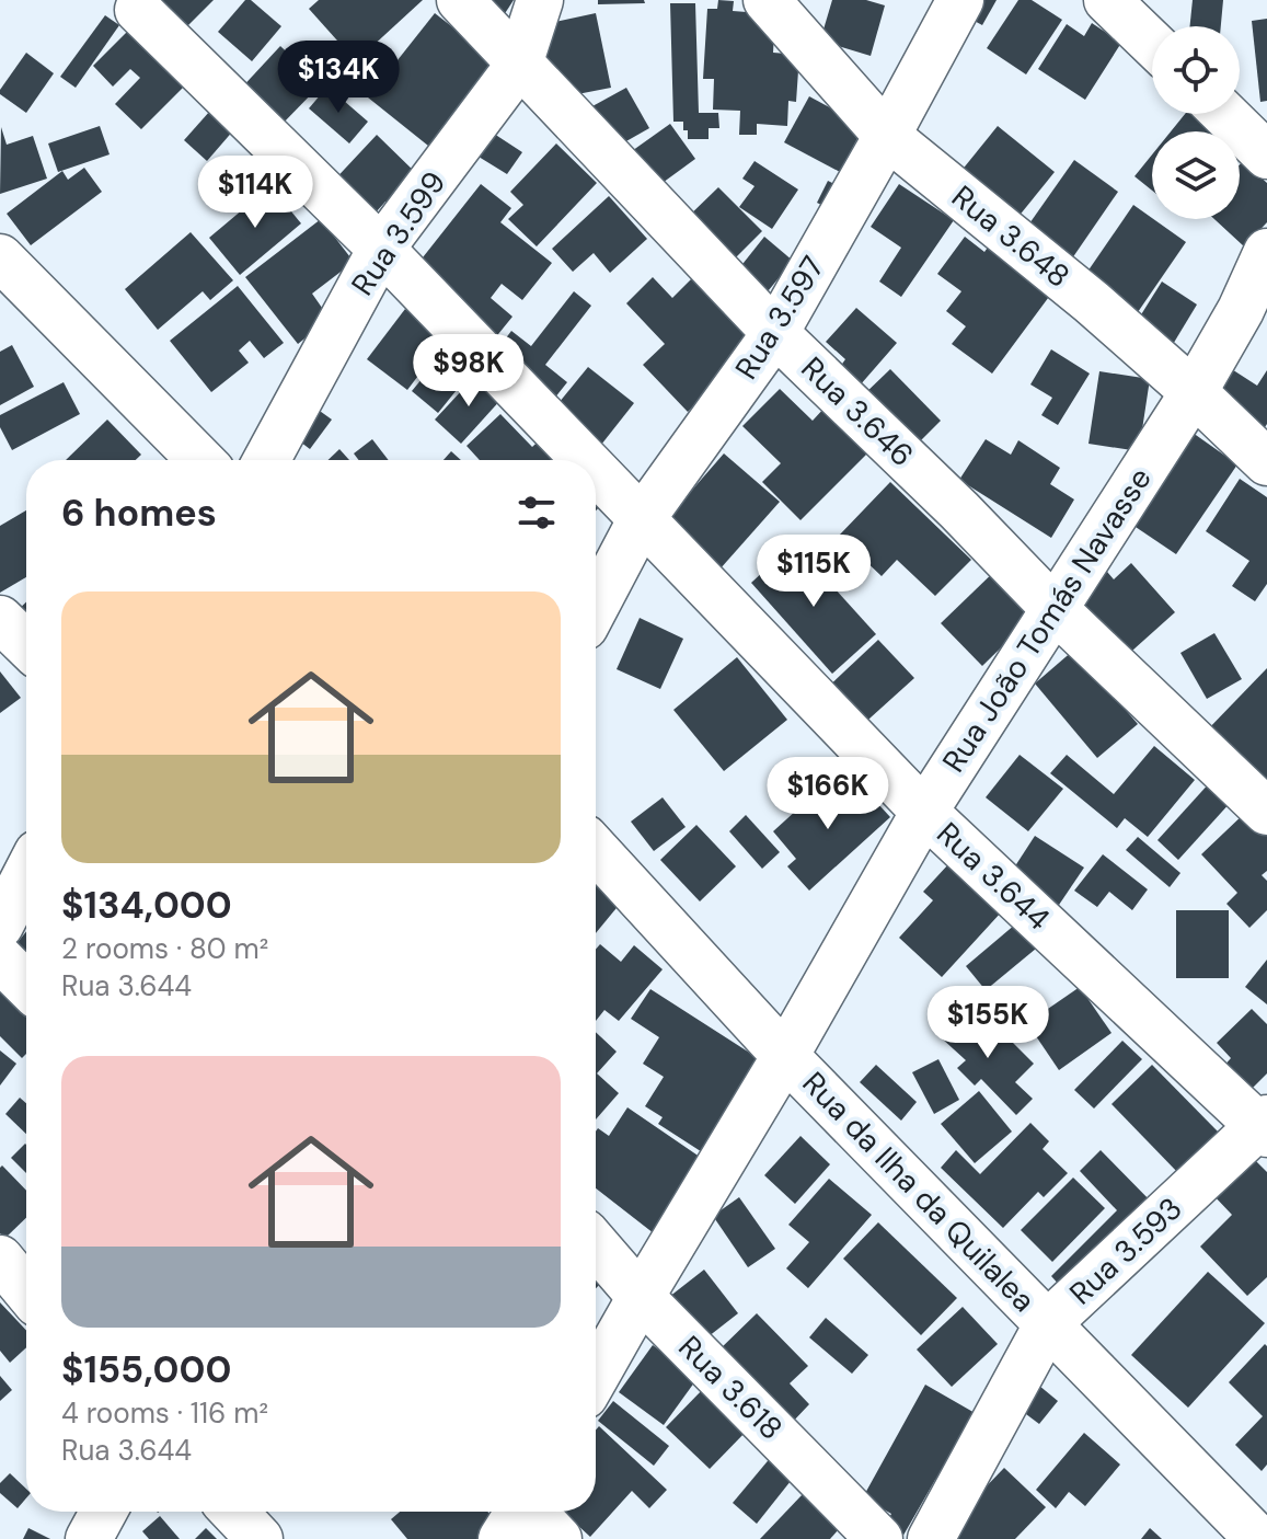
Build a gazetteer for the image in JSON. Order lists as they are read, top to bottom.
{
  "streets": {
    "street": [
      "Rua 3.599",
      "Rua 3.648",
      "Rua 3.597",
      "Rua 3.646",
      "Rua João Tomás Navasse",
      "Rua 3.644",
      "Rua da Ilha da Quilalea",
      "Rua 3.593",
      "Rua 3.618"
    ]
  },
  "crossings": [
    ["Rua 3.599", "Rua 3.646"],
    ["Rua 3.599", "Rua 3.644"],
    ["Rua 3.648", "Rua 3.597"],
    ["Rua 3.648", "Rua João Tomás Navasse"],
    ["Rua 3.597", "Rua 3.646"],
    ["Rua 3.597", "Rua 3.644"],
    ["Rua 3.646", "Rua João Tomás Navasse"],
    ["Rua João Tomás Navasse", "Rua 3.644"],
    ["Rua João Tomás Navasse", "Rua da Ilha da Quilalea"],
    ["Rua João Tomás Navasse", "Rua 3.618"],
    ["Rua 3.644", "Rua 3.593"],
    ["Rua da Ilha da Quilalea", "Rua 3.593"]
  ],
  "page": {
    "price": [
      "$134K",
      "$114K",
      "$98K",
      "$115K",
      "$166K",
      "$155K"
    ],
    "heading": "6 homes",
    "list": [
      {
        "name": "$134,000",
        "note": "2 rooms · 80 m² · Rua 3.644"
      },
      {
        "name": "$155,000",
        "note": "4 rooms · 116 m² · Rua 3.644"
      }
    ]
  }
}
